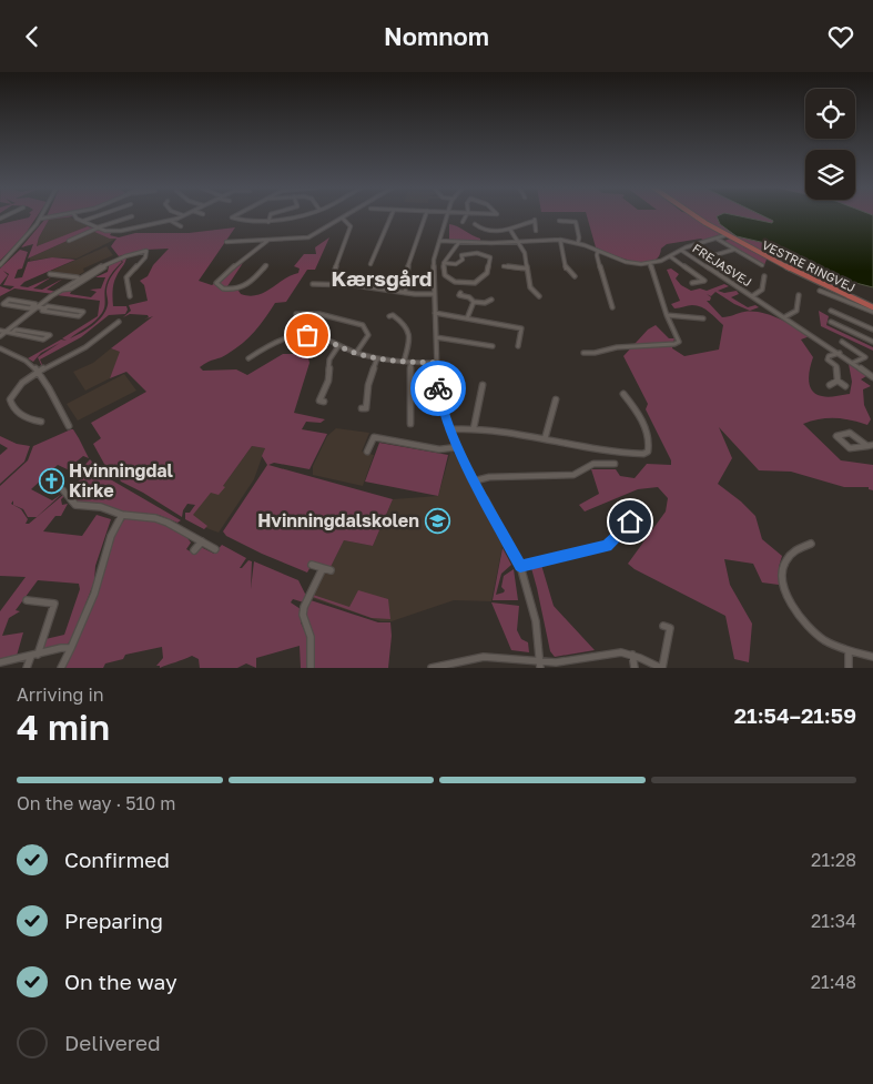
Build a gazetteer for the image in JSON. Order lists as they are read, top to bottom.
{
  "streets": {
    "main road": ["VESTRE RINGVEJ"],
    "street": ["FREJASVEJ"]
  },
  "districts": ["Kærsgård"],
  "places": {
    "church": ["Hvinningdal Kirke"],
    "school or university": ["Hvinningdalskolen"]
  },
  "page": {
    "header": "Nomnom",
    "heading": ["4 min", "Arriving in", "21:54–21:59"],
    "bar": "On the way · 510 m",
    "list": [
      ["Confirmed", "21:28"],
      ["Preparing", "21:34"],
      ["On the way", "21:48"],
      "Delivered"
    ]
  }
}
